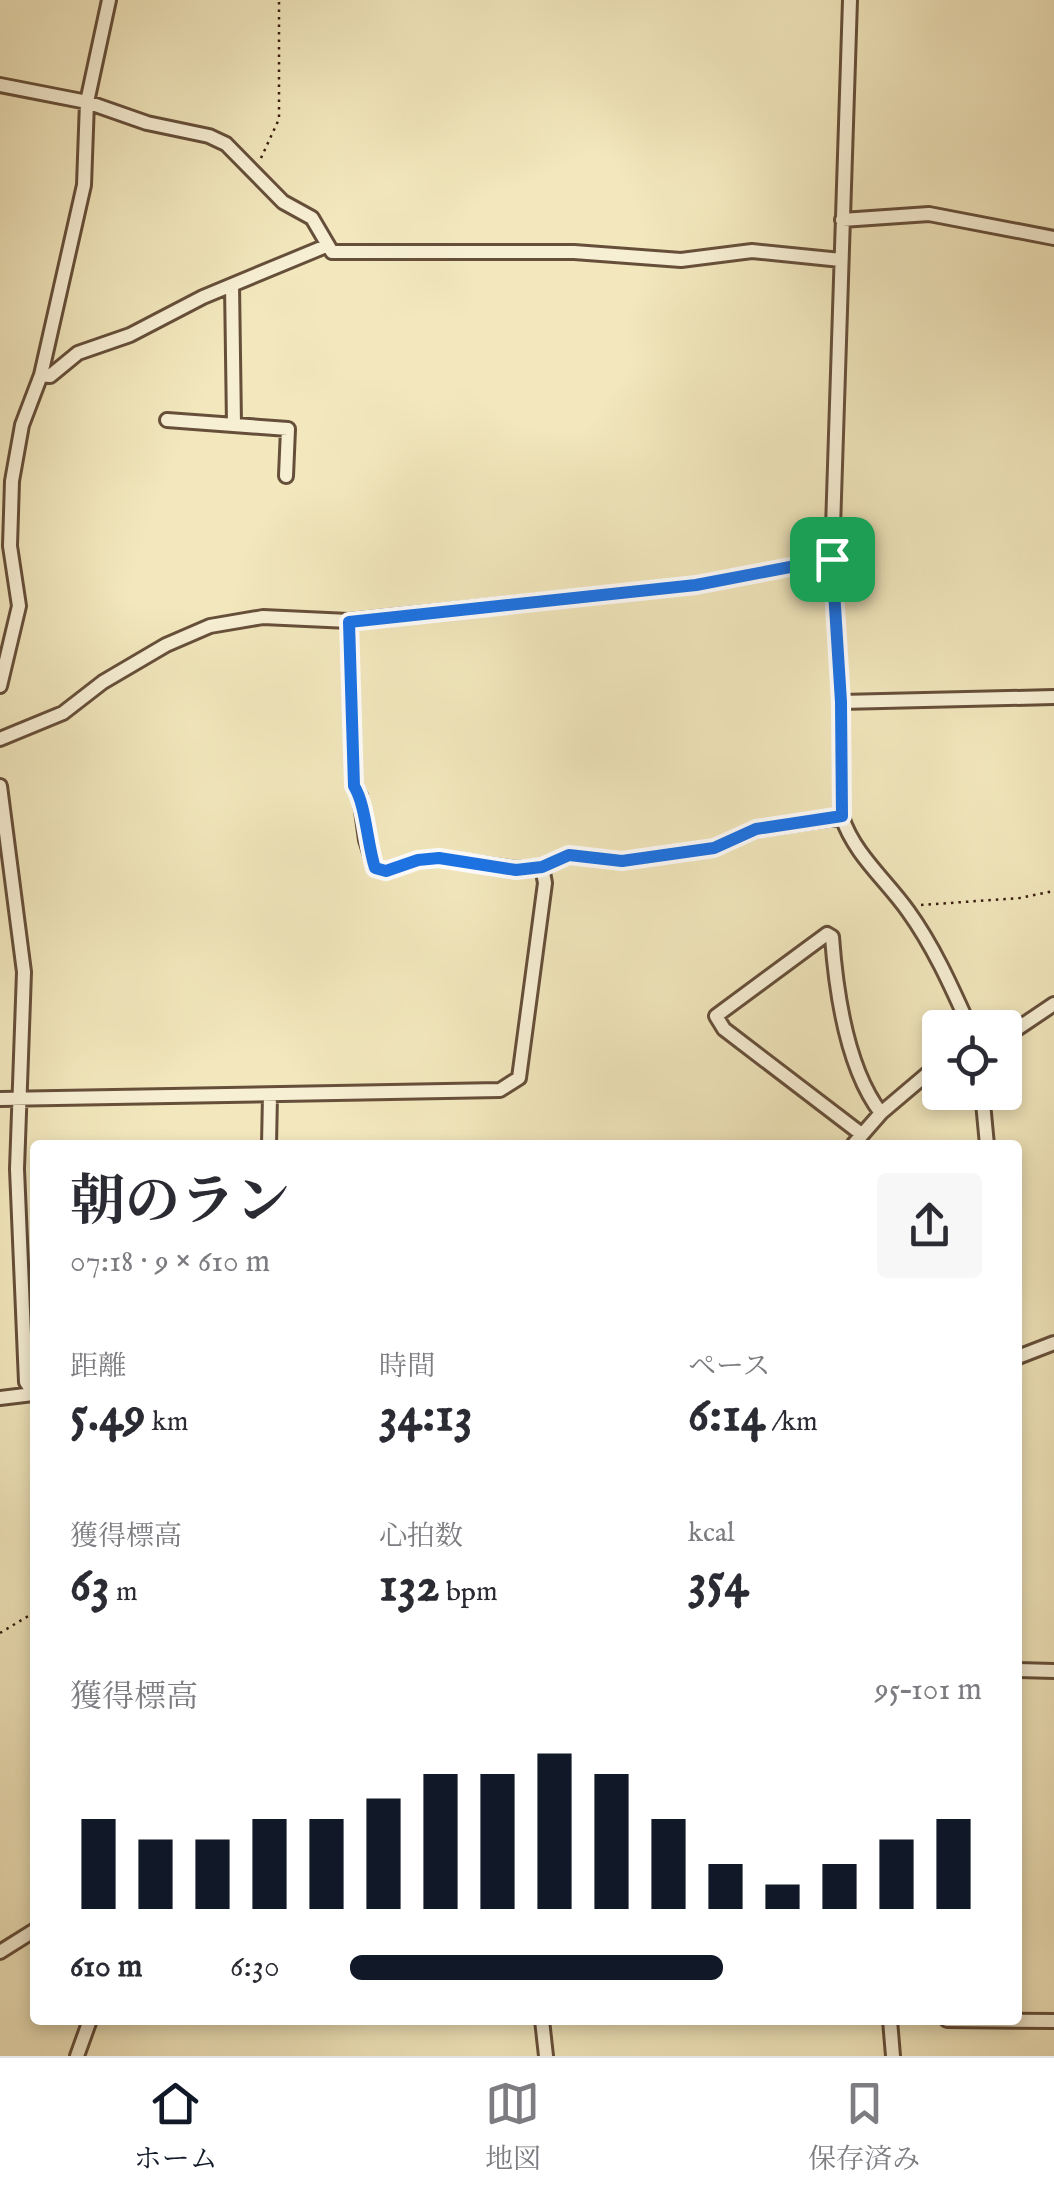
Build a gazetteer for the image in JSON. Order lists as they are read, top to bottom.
{
  "page": {
    "heading": ["朝のラン", "07:18 · 9 × 610 m"],
    "stats": [
      ["距離", "5.49 km"],
      ["時間", "34:13"],
      ["ペース", "6:14 /km"],
      ["獲得標高", "63 m"],
      ["心拍数", "132 bpm"],
      ["kcal", "354"]
    ],
    "chart": ["獲得標高", "95–101 m"],
    "list": [
      {
        "name": "610 m",
        "note": "6:30"
      }
    ],
    "tabs": ["ホーム", "地図", "保存済み"]
  }
}
